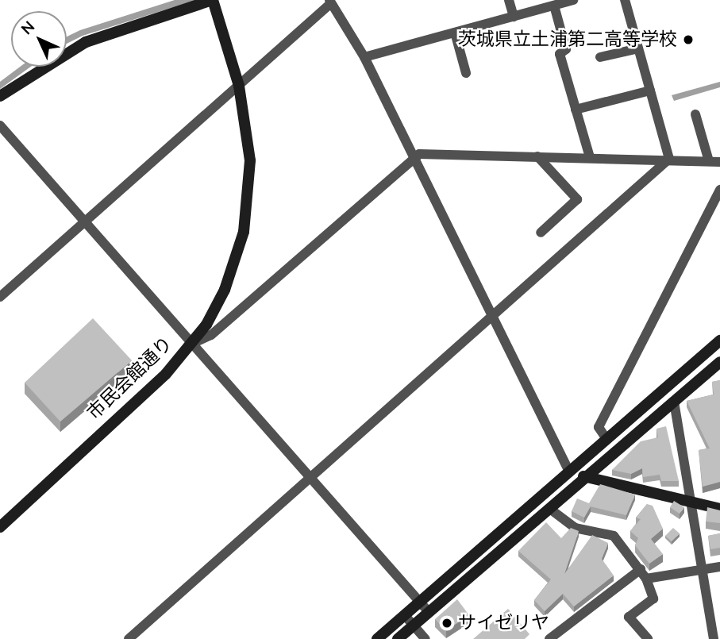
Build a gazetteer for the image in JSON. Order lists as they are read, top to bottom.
{
  "streets": {
    "street": ["市民会館通り"]
  },
  "places": ["茨城県立土浦第二高等学校", "サイゼリヤ"],
  "north": "top left"
}
